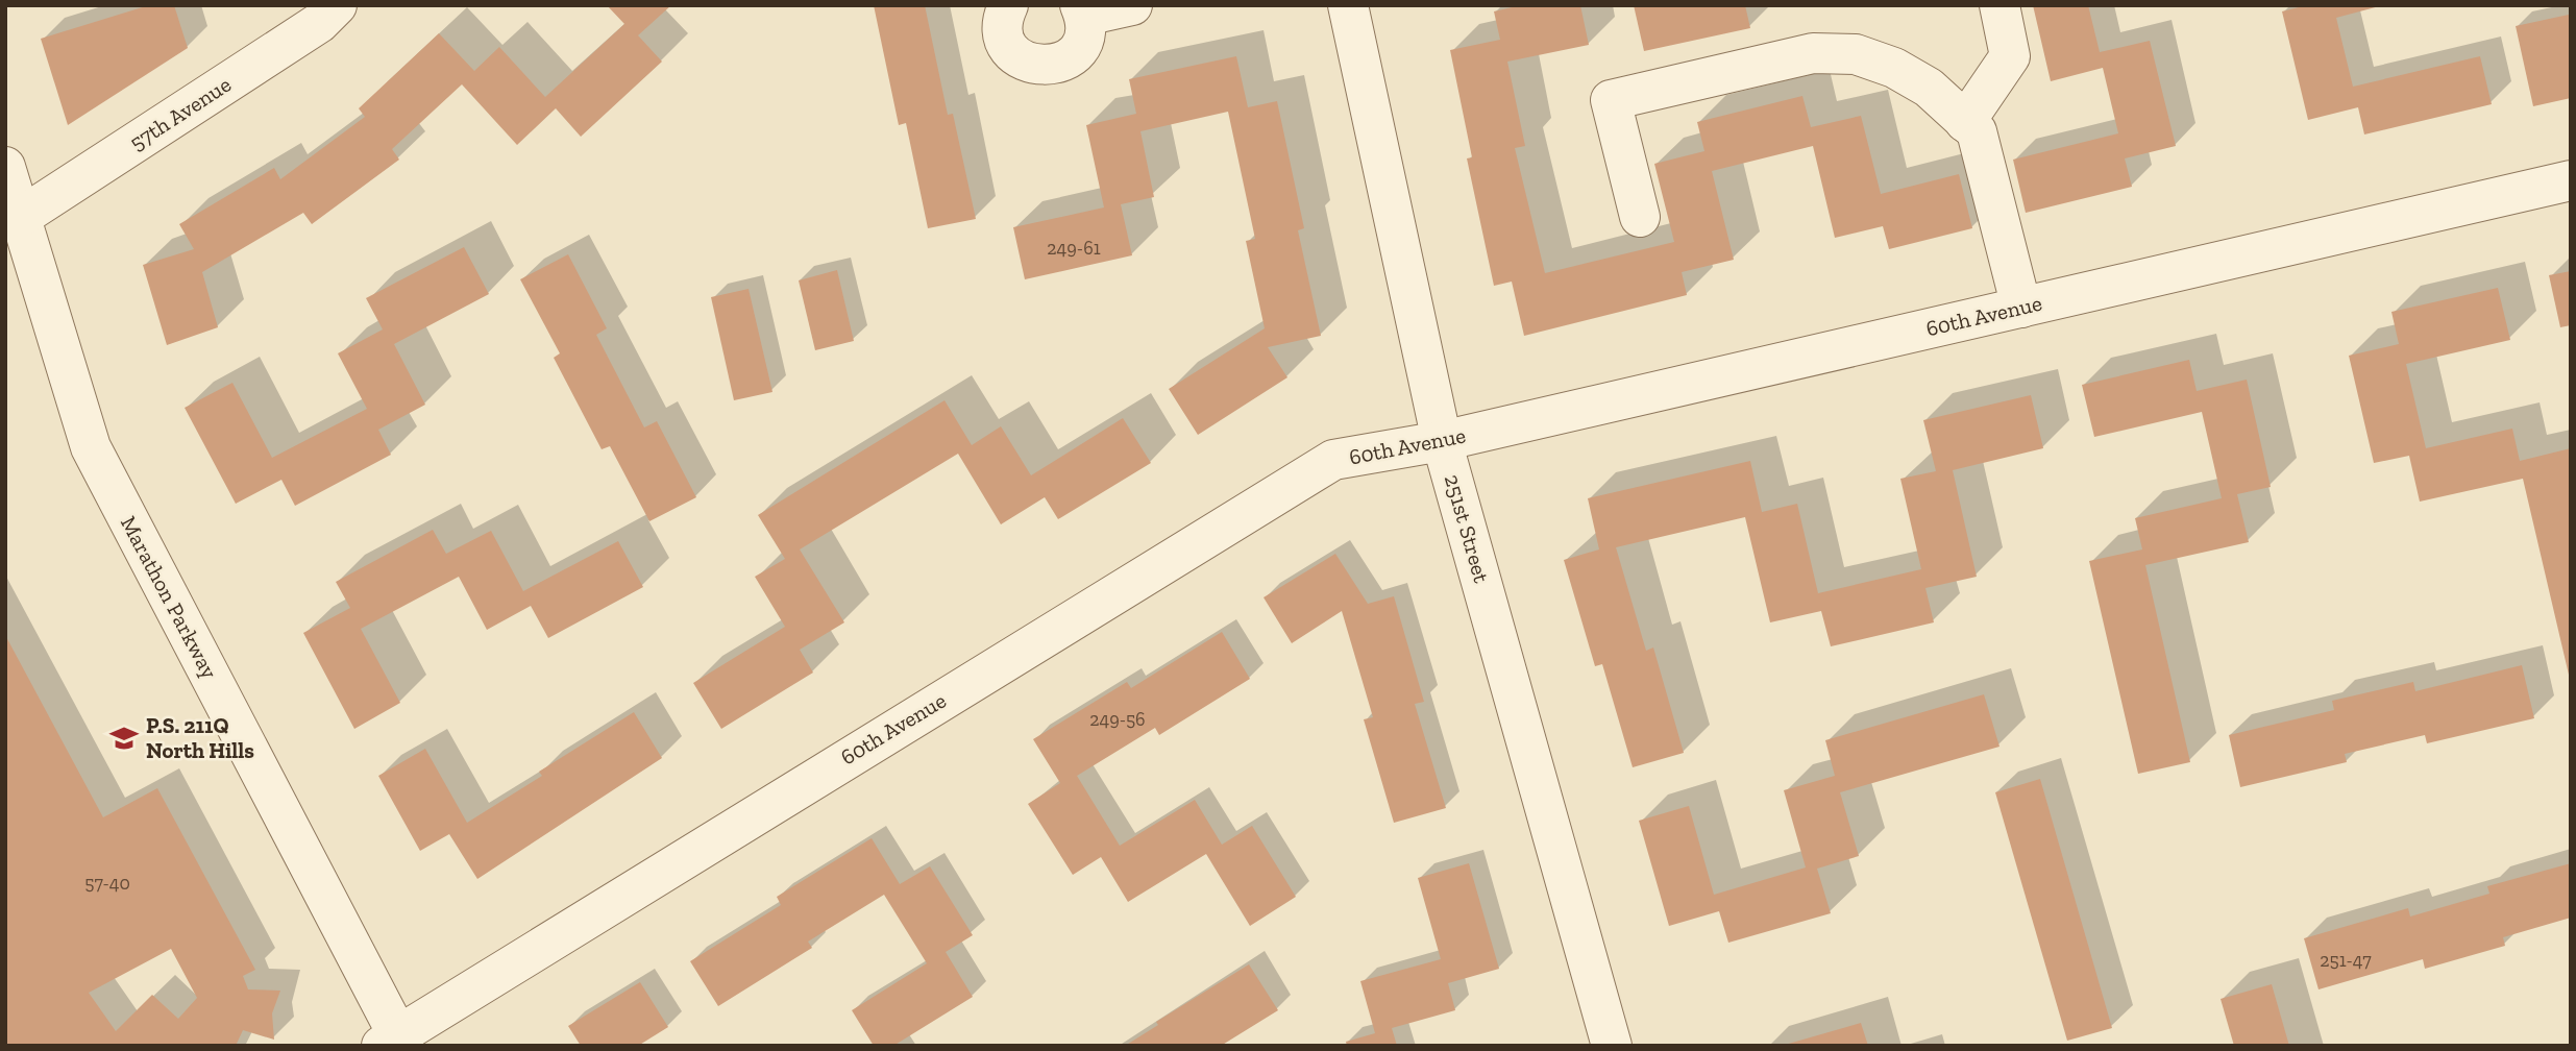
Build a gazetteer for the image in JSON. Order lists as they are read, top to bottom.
{
  "streets": {
    "street": [
      "57th Avenue",
      "60th Avenue",
      "251st Street",
      "Marathon Parkway"
    ]
  },
  "crossings": [
    ["57th Avenue", "Marathon Parkway"],
    ["60th Avenue", "251st Street"],
    ["60th Avenue", "Marathon Parkway"]
  ],
  "places": {
    "school or university": ["P.S. 211Q North Hills"]
  },
  "house_numbers": [
    "249-61",
    "249-56",
    "57-40",
    "251-47"
  ]
}
